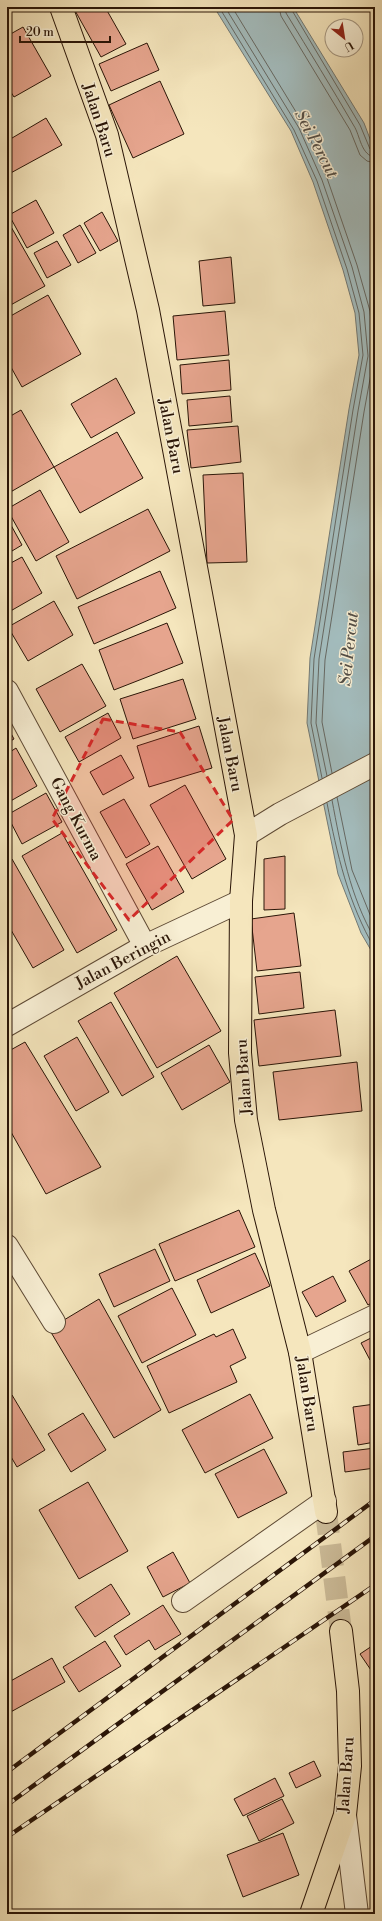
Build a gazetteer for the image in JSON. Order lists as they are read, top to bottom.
{
  "streets": {
    "main road": ["Jalan Baru"],
    "street": ["Gang Kurma", "Jalan Beringin"]
  },
  "crossings": [
    ["Jalan Baru", "Jalan Beringin"],
    ["Gang Kurma", "Jalan Beringin"]
  ],
  "water": ["Sei Percut"],
  "scale_bar": "20 m",
  "north": "bottom right"
}
